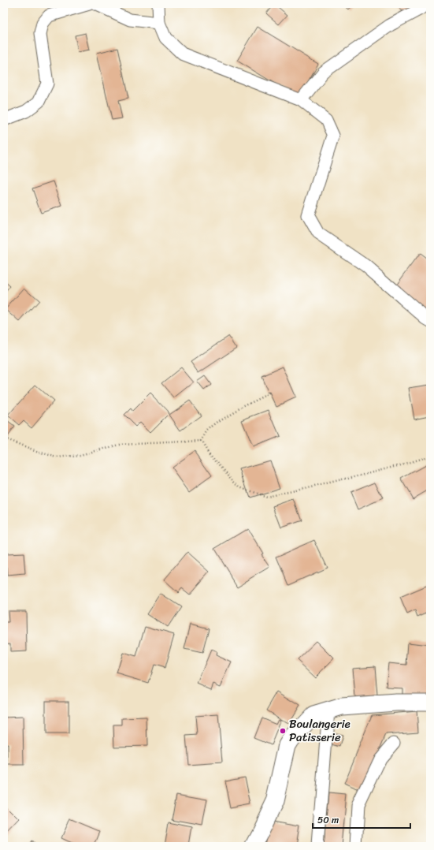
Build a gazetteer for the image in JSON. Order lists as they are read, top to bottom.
{
  "places": ["Boulangerie Patisserie"],
  "scale_bar": "50 m"
}
